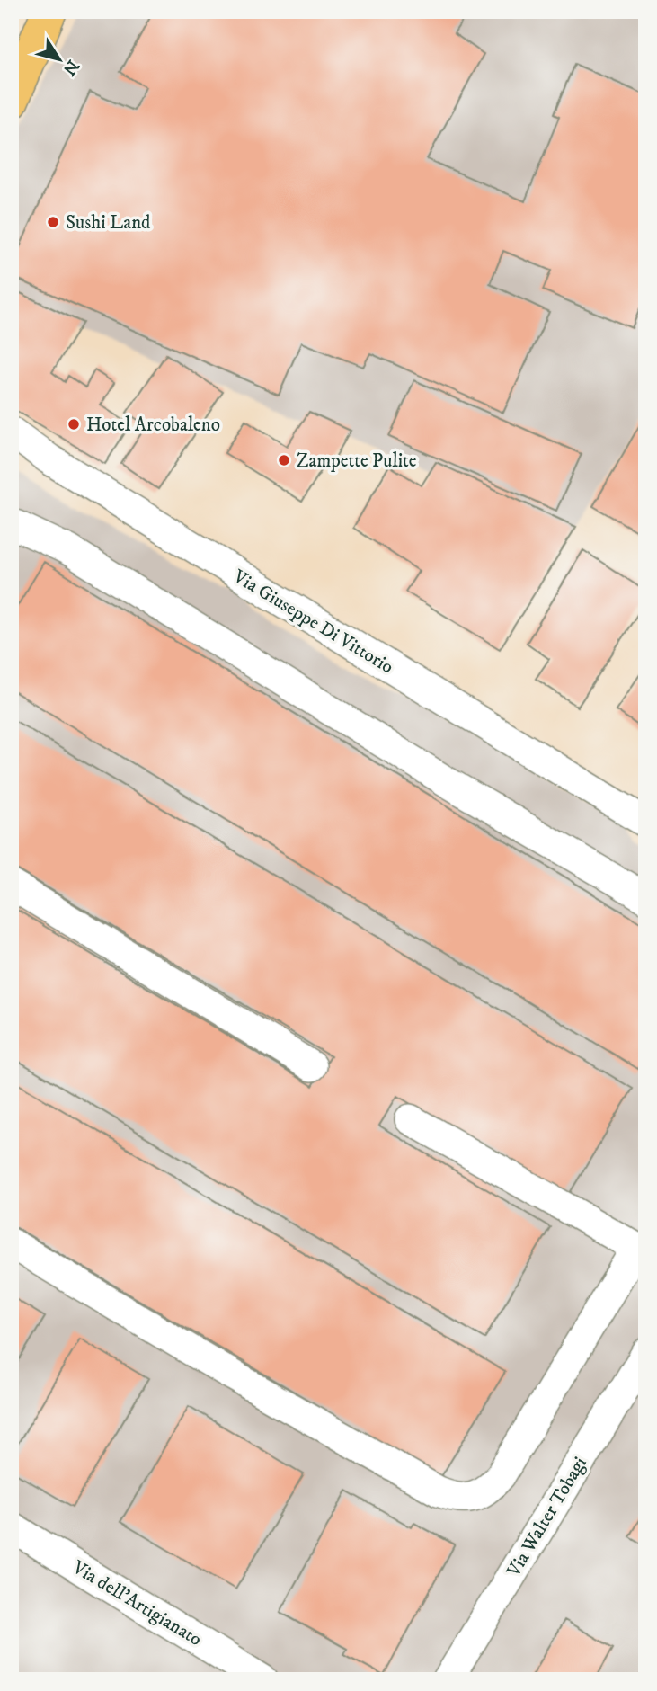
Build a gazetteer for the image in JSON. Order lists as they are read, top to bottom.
{
  "streets": {
    "street": ["Via Giuseppe Di Vittorio", "Via Walter Tobagi", "Via dell'Artigianato"]
  },
  "places": ["Sushi Land", "Hotel Arcobaleno", "Zampette Pulite"],
  "north": "bottom right"
}
